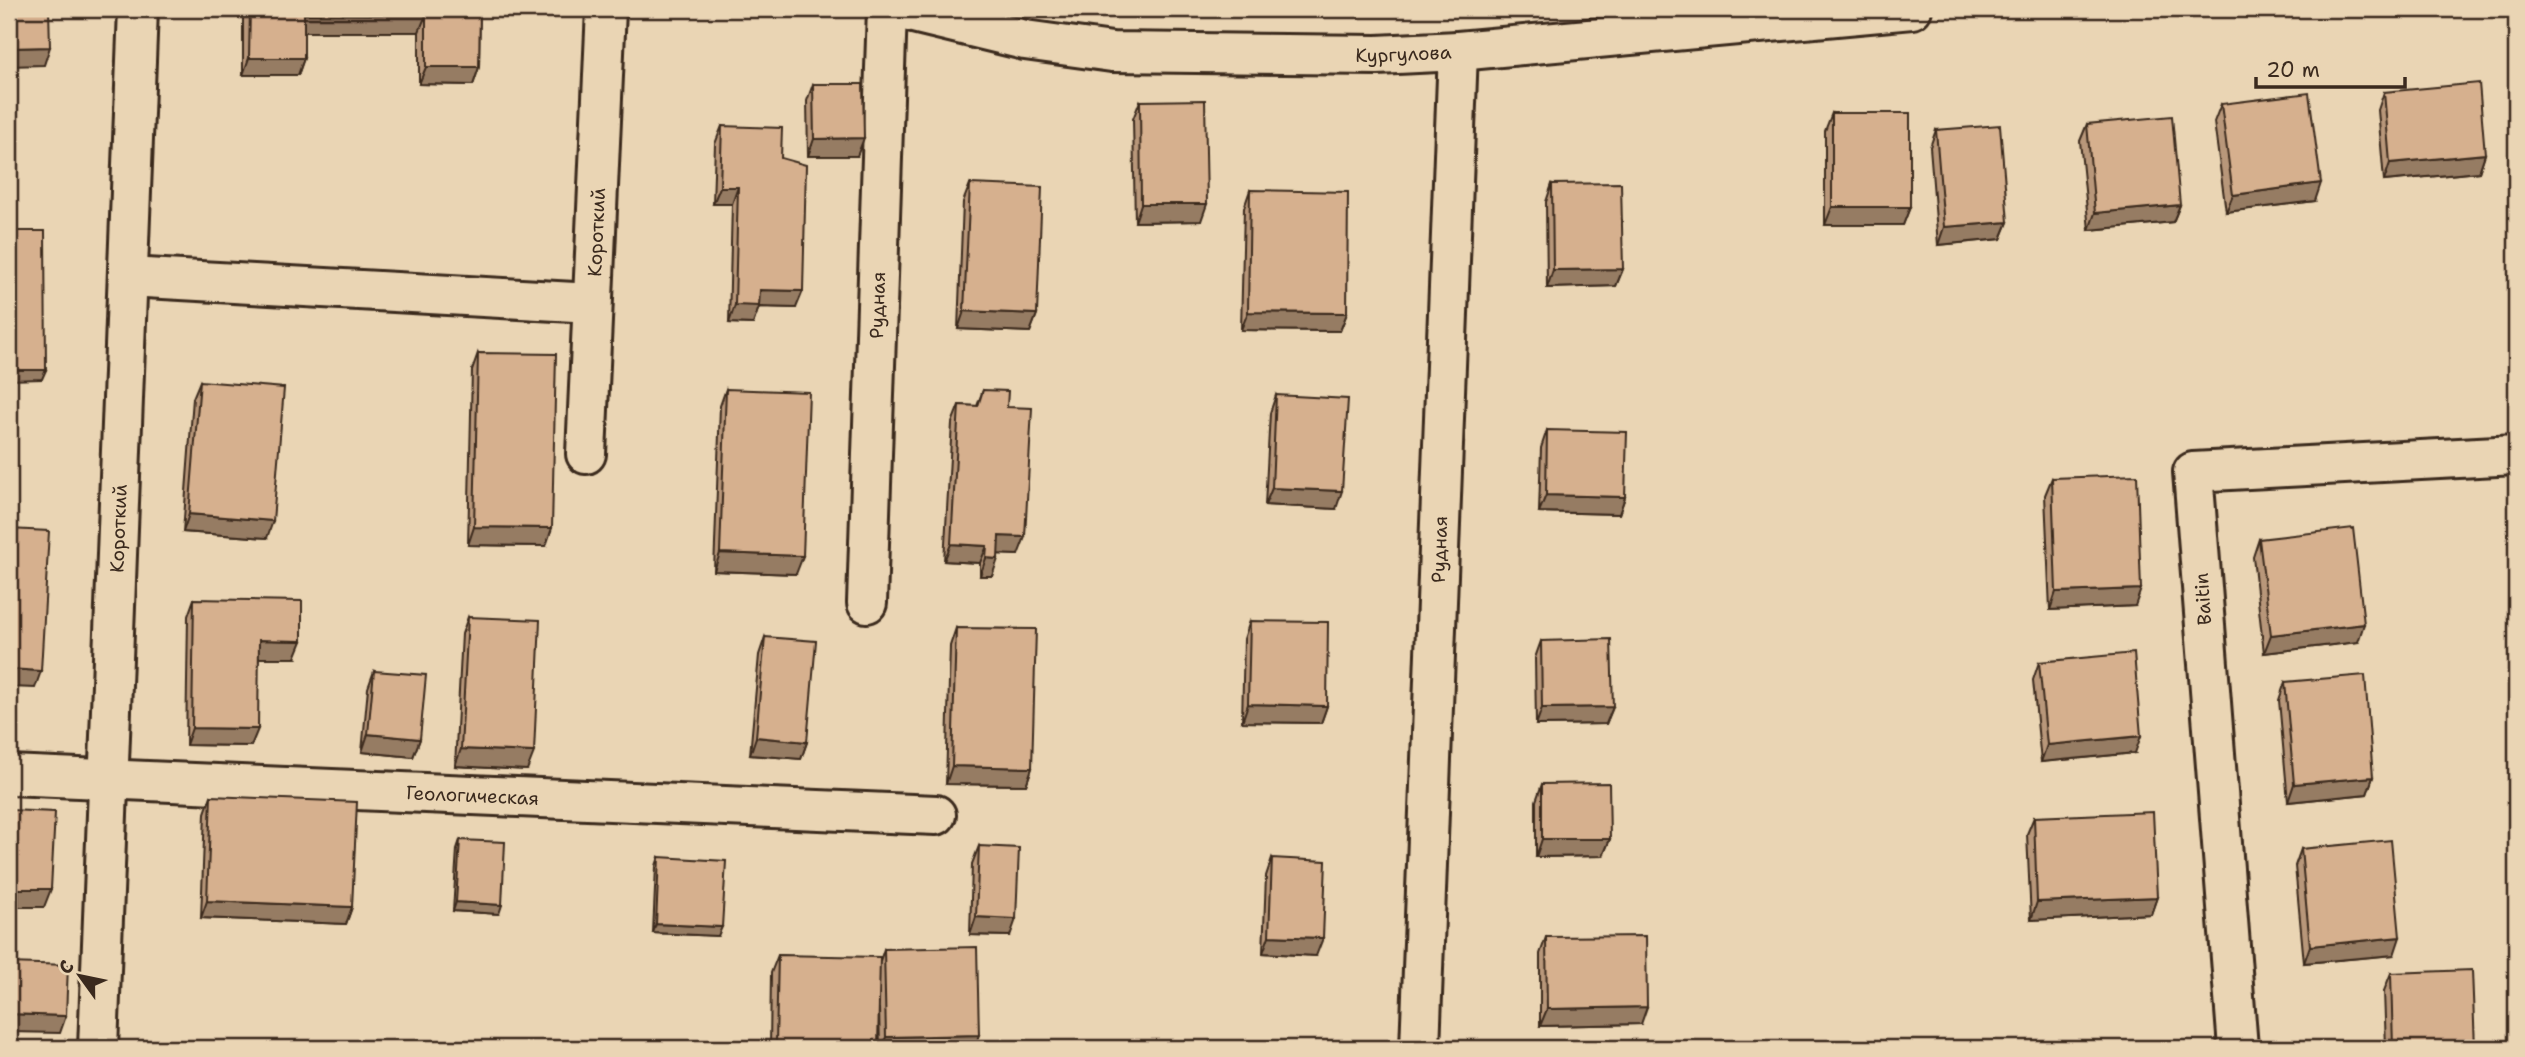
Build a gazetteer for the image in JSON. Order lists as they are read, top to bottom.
{
  "streets": {
    "street": [
      "Кургулова",
      "Короткий",
      "Рудная",
      "Baitin",
      "Геологическая"
    ]
  },
  "crossings": [
    ["Кургулова", "Рудная"],
    ["Короткий", "Геологическая"]
  ],
  "scale_bar": "20 m",
  "north": "top left"
}
